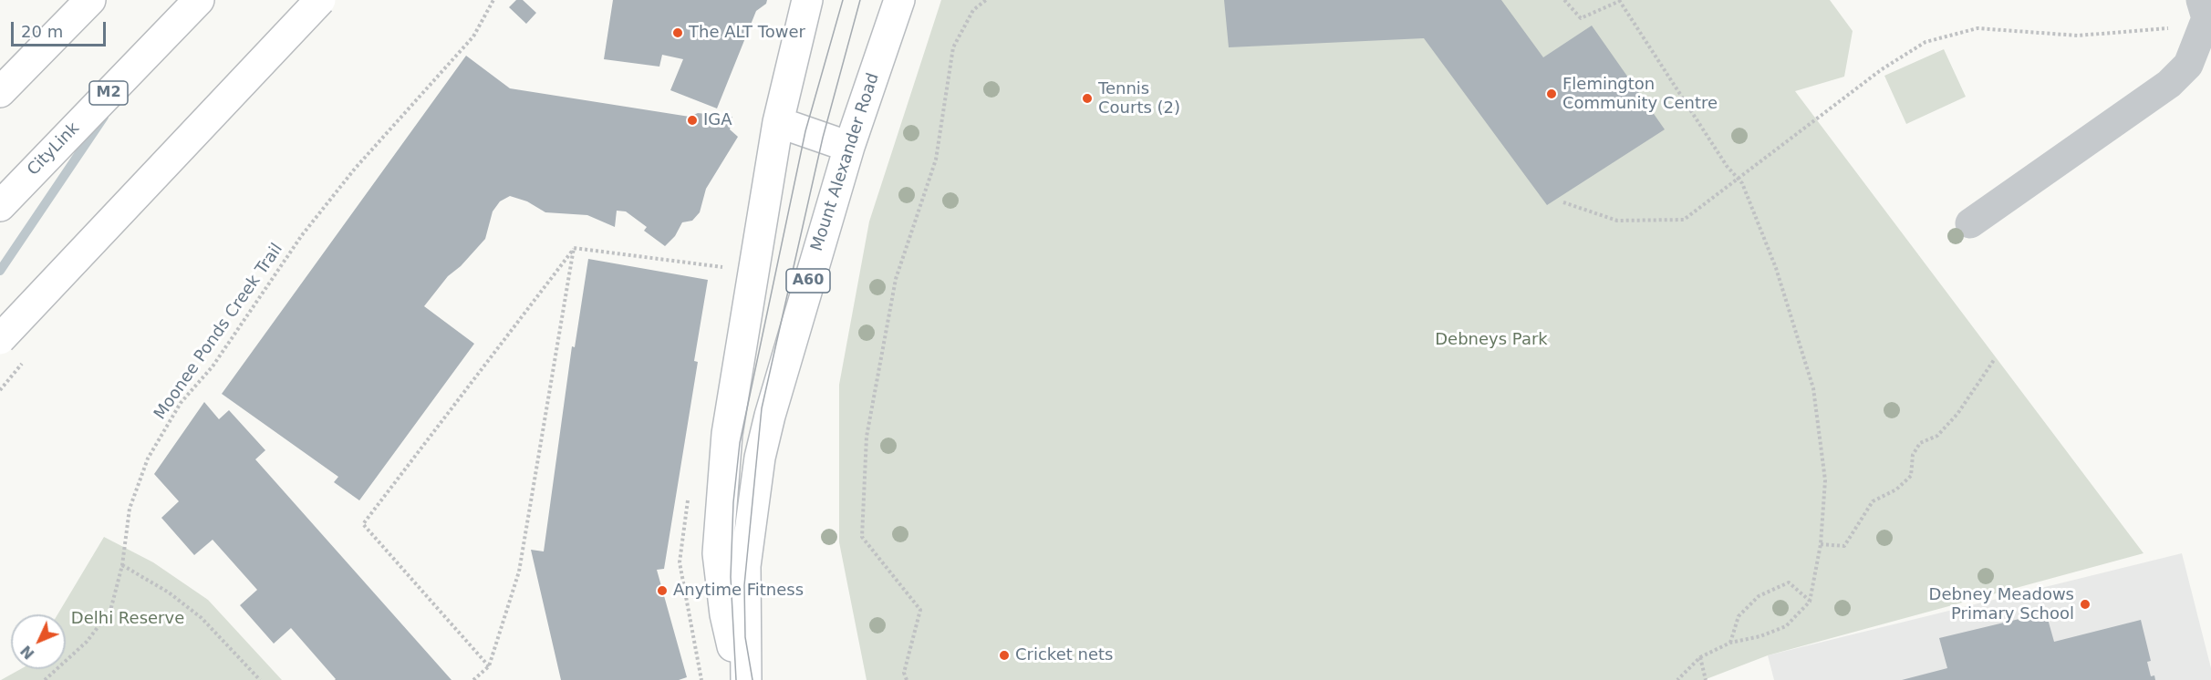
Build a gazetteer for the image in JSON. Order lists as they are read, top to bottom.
{
  "streets": {
    "main road": [
      "M2",
      "CityLink",
      "Mount Alexander Road",
      "A60"
    ],
    "path": ["Moonee Ponds Creek Trail"]
  },
  "parks": ["Debneys Park", "Delhi Reserve"],
  "places": [
    "The ALT Tower",
    "Flemington Community Centre",
    "Tennis Courts (2)",
    "IGA",
    "Anytime Fitness",
    "Debney Meadows Primary School",
    "Cricket nets"
  ],
  "scale_bar": "20 m",
  "north": "bottom left"
}
